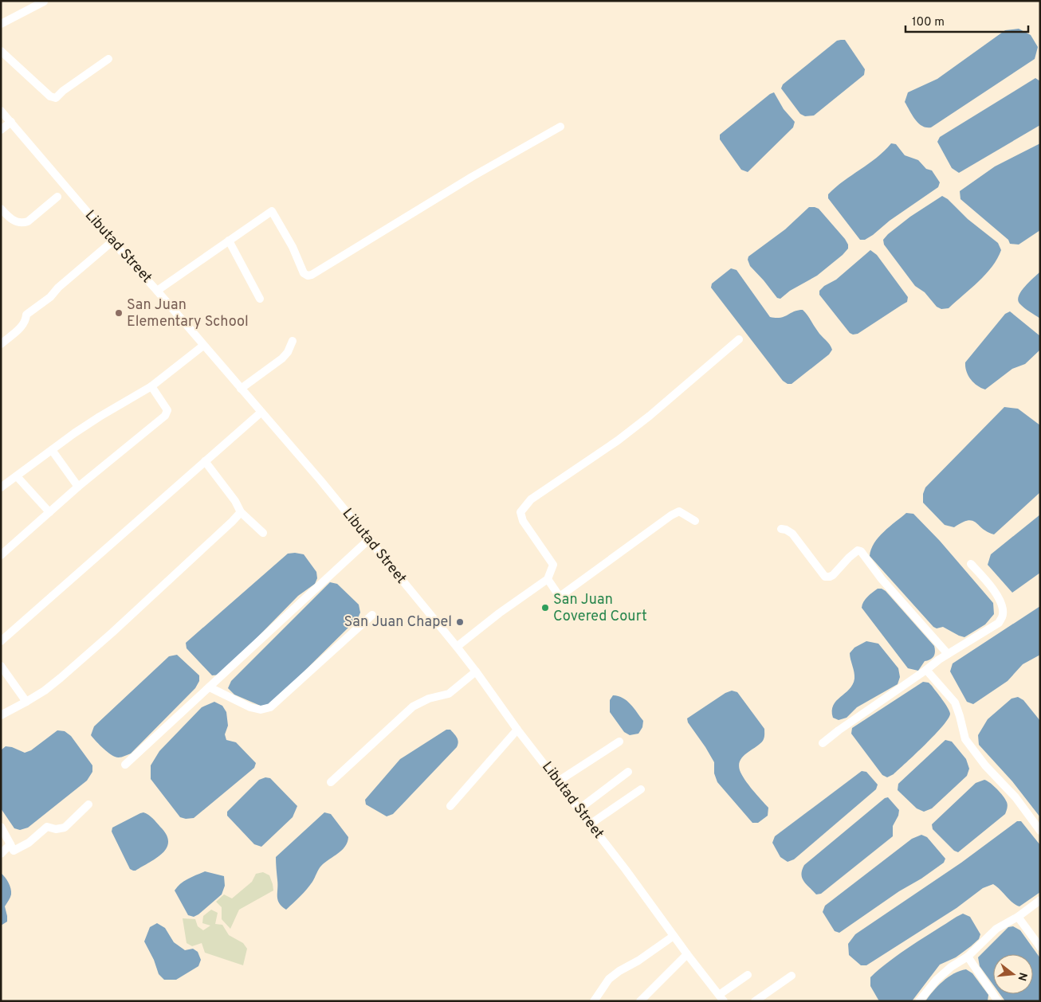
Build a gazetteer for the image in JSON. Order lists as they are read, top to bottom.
{
  "streets": {
    "street": ["Libutad Street"]
  },
  "places": ["San Juan Elementary School", "San Juan Covered Court", "San Juan Chapel"],
  "scale_bar": "100 m",
  "north": "right"
}
